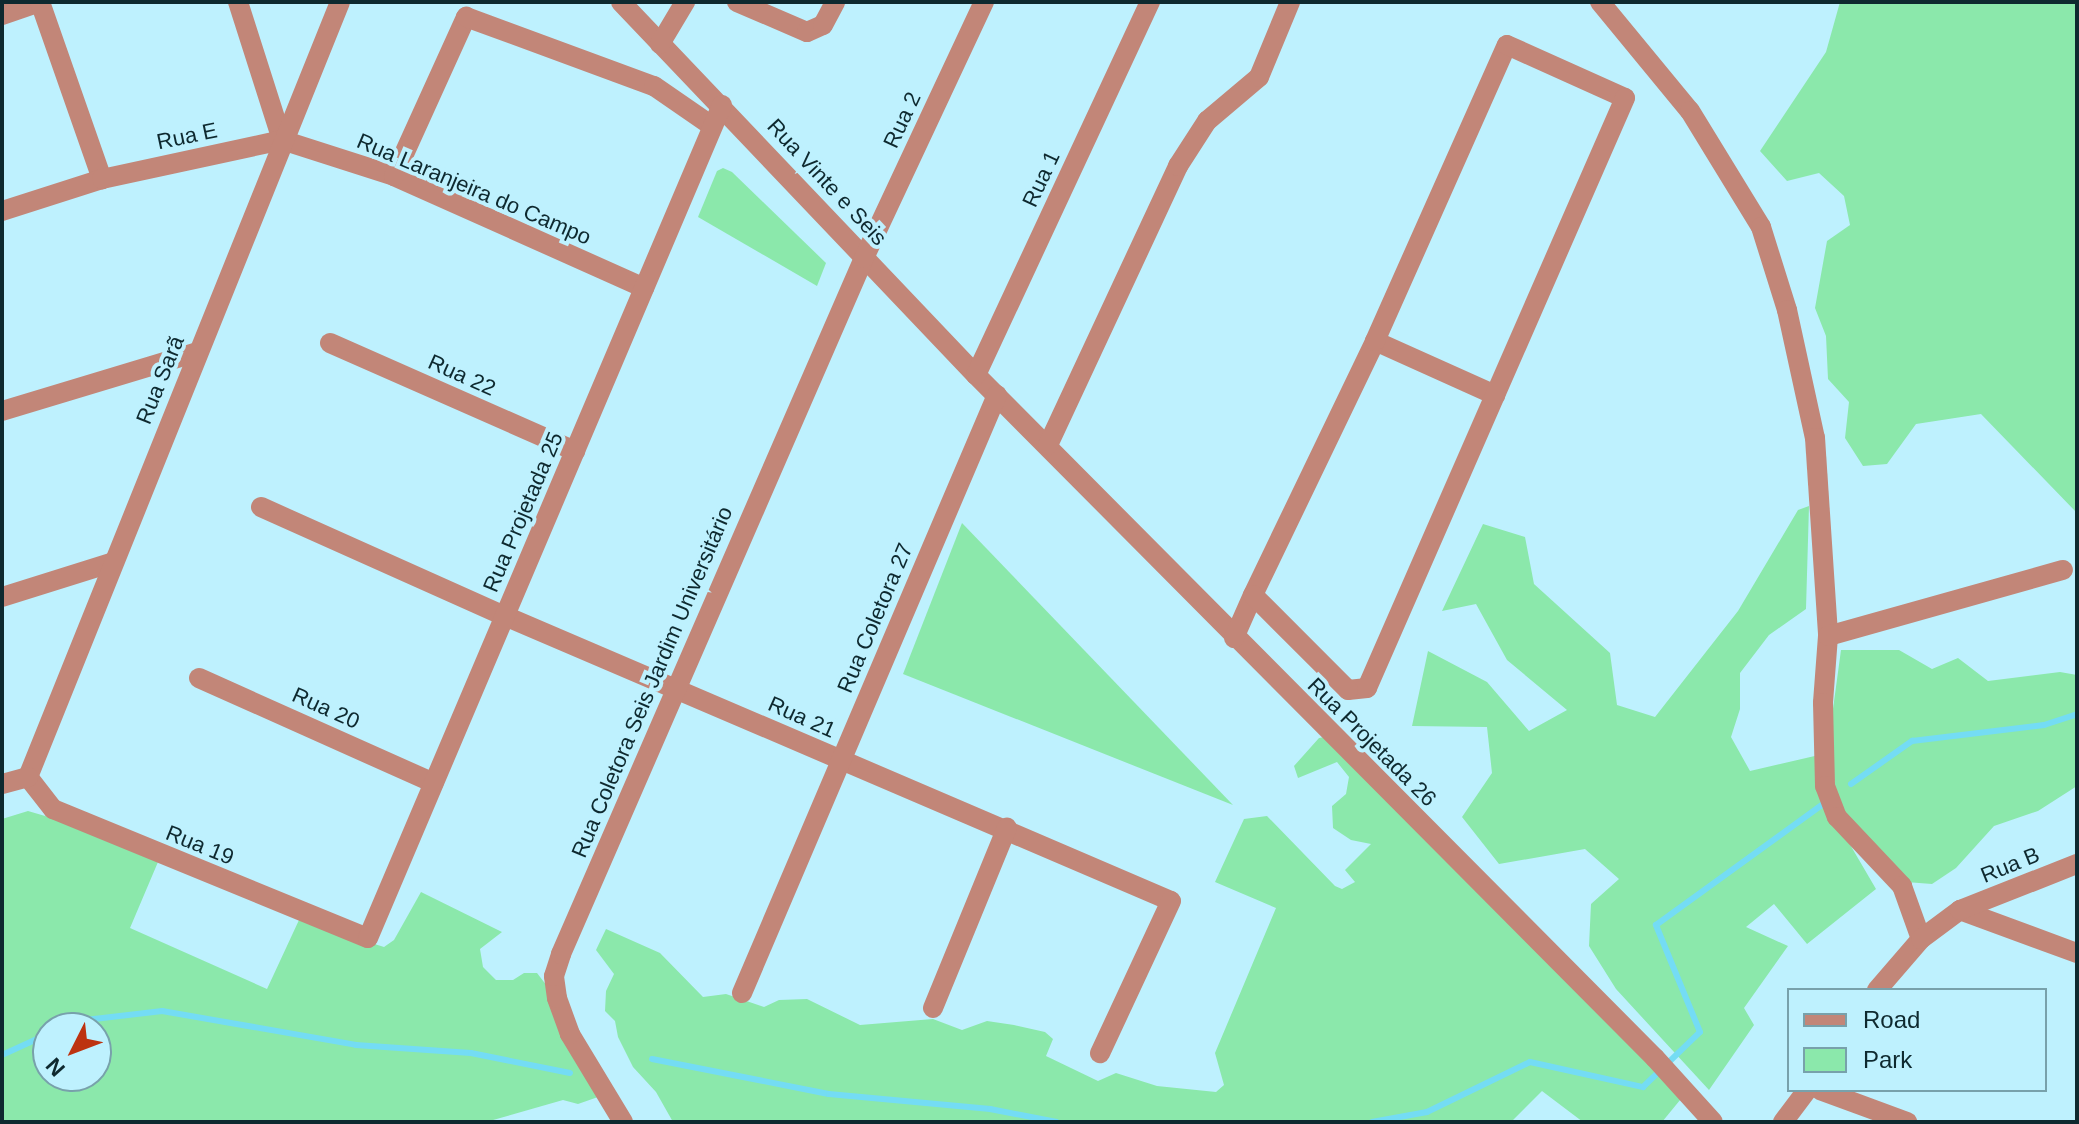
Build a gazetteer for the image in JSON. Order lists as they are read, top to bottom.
{
  "streets": {
    "street": [
      "Rua 2",
      "Rua E",
      "Rua 1",
      "Rua Vinte e Seis",
      "Rua Laranjeira do Campo",
      "Rua 22",
      "Rua Sarã",
      "Rua Projetada 25",
      "Rua Coletora 27",
      "Rua Coletora Seis Jardim Universitário",
      "Rua 20",
      "Rua 21",
      "Rua Projetada 26",
      "Rua 19",
      "Rua B"
    ]
  },
  "crossings": [
    ["Rua 2", "Rua Vinte e Seis"],
    ["Rua 2", "Rua Coletora Seis Jardim Universitário"],
    ["Rua E", "Rua Laranjeira do Campo"],
    ["Rua E", "Rua Sarã"],
    ["Rua 1", "Rua Vinte e Seis"],
    ["Rua Vinte e Seis", "Rua Projetada 25"],
    ["Rua Vinte e Seis", "Rua Coletora 27"],
    ["Rua Vinte e Seis", "Rua Coletora Seis Jardim Universitário"],
    ["Rua Vinte e Seis", "Rua Projetada 26"],
    ["Rua Laranjeira do Campo", "Rua Sarã"],
    ["Rua Laranjeira do Campo", "Rua Projetada 25"],
    ["Rua 22", "Rua Projetada 25"],
    ["Rua Sarã", "Rua 19"],
    ["Rua Projetada 25", "Rua 20"],
    ["Rua Projetada 25", "Rua 21"],
    ["Rua Projetada 25", "Rua 19"],
    ["Rua Coletora 27", "Rua 21"],
    ["Rua Coletora 27", "Rua Projetada 26"],
    ["Rua Coletora Seis Jardim Universitário", "Rua 21"]
  ],
  "legend": ["Road", "Park"],
  "north": "bottom left"
}
